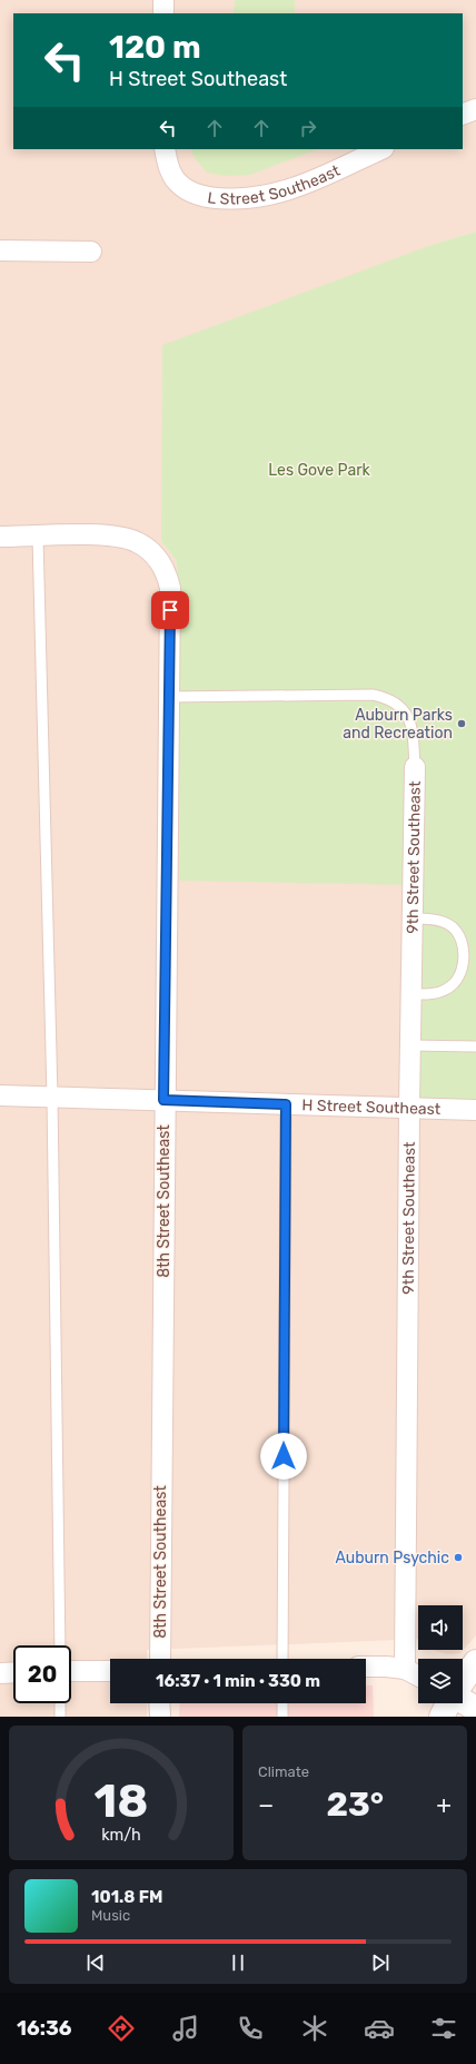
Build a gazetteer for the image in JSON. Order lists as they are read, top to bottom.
{
  "streets": {
    "street": [
      "L Street Southeast",
      "9th Street Southeast",
      "H Street Southeast",
      "8th Street Southeast"
    ]
  },
  "crossings": [
    ["9th Street Southeast", "H Street Southeast"],
    ["H Street Southeast", "8th Street Southeast"]
  ],
  "parks": ["Les Gove Park"],
  "places": ["Auburn Parks and Recreation", "Auburn Psychic"],
  "page": {
    "turn": ["120 m", "H Street Southeast"],
    "limit": "20",
    "trip": "16:37 · 1 min · 330 m",
    "tile": "Climate",
    "heat": ["−", "23°", "+"],
    "song": ["101.8 FM", "Music"],
    "tabs": "16:36",
    "gauge": ["18", "km/h"]
  }
}
